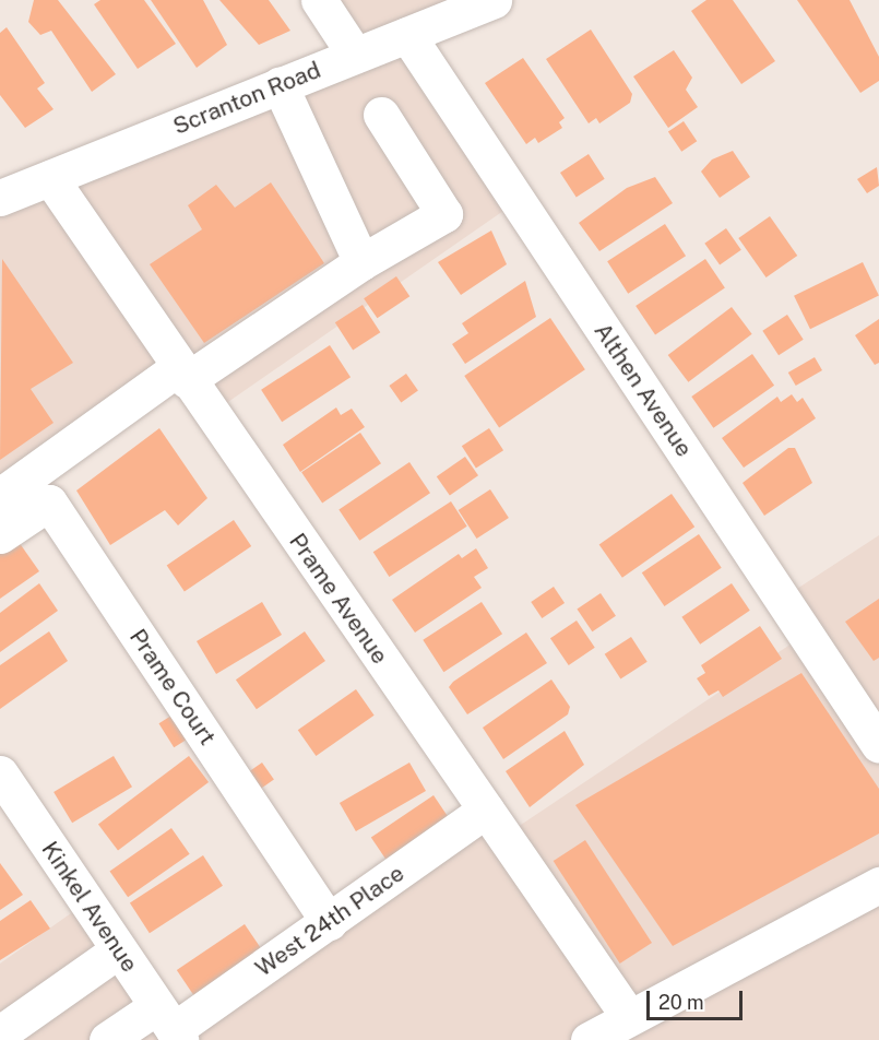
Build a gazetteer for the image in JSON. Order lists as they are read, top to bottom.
{
  "streets": {
    "street": [
      "Scranton Road",
      "Althen Avenue",
      "Prame Avenue",
      "Prame Court",
      "Kinkel Avenue",
      "West 24th Place"
    ]
  },
  "crossings": [
    ["Scranton Road", "Althen Avenue"],
    ["Scranton Road", "Prame Avenue"],
    ["Prame Avenue", "West 24th Place"],
    ["Prame Court", "West 24th Place"],
    ["Kinkel Avenue", "West 24th Place"]
  ],
  "scale_bar": "20 m"
}
